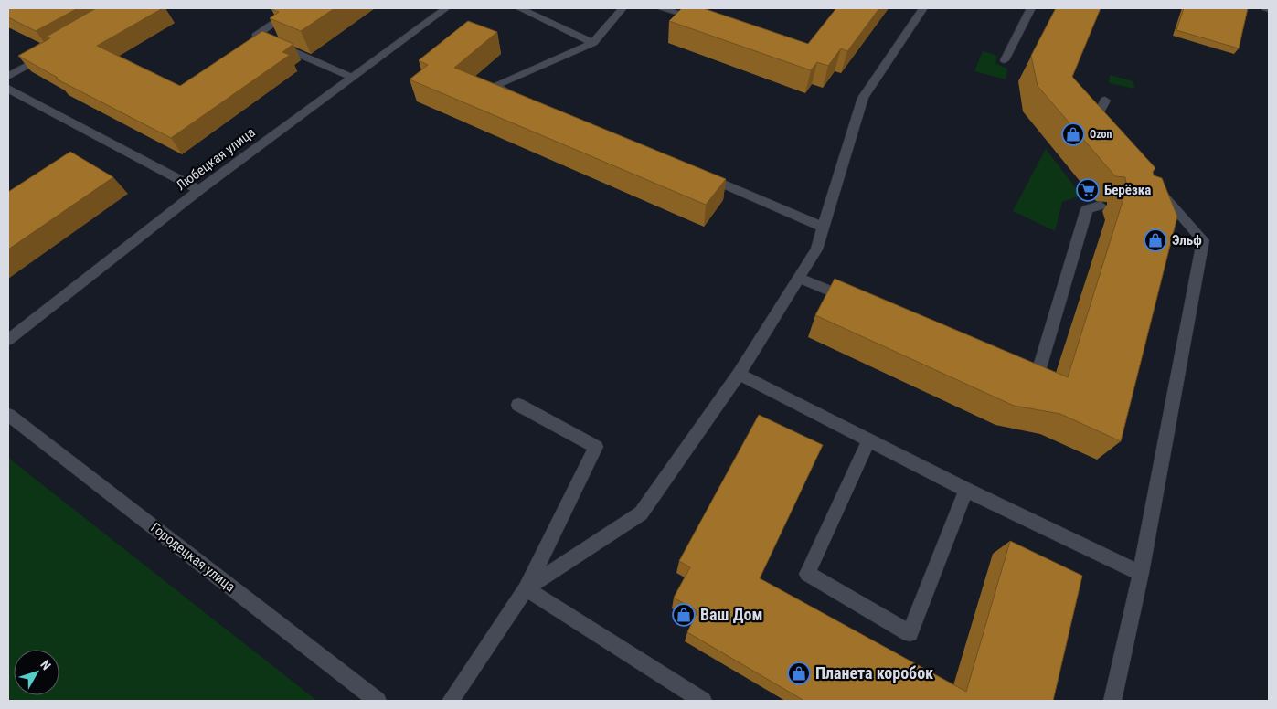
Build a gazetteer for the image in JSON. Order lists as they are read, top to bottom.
{
  "streets": {
    "street": ["Любецкая улица", "Городецкая улица"]
  },
  "places": {
    "shop": [
      "Ozon",
      "Эльф",
      "Ваш Дом",
      "Планета коробок"
    ],
    "supermarket": ["Берёзка"]
  },
  "north": "top right"
}
